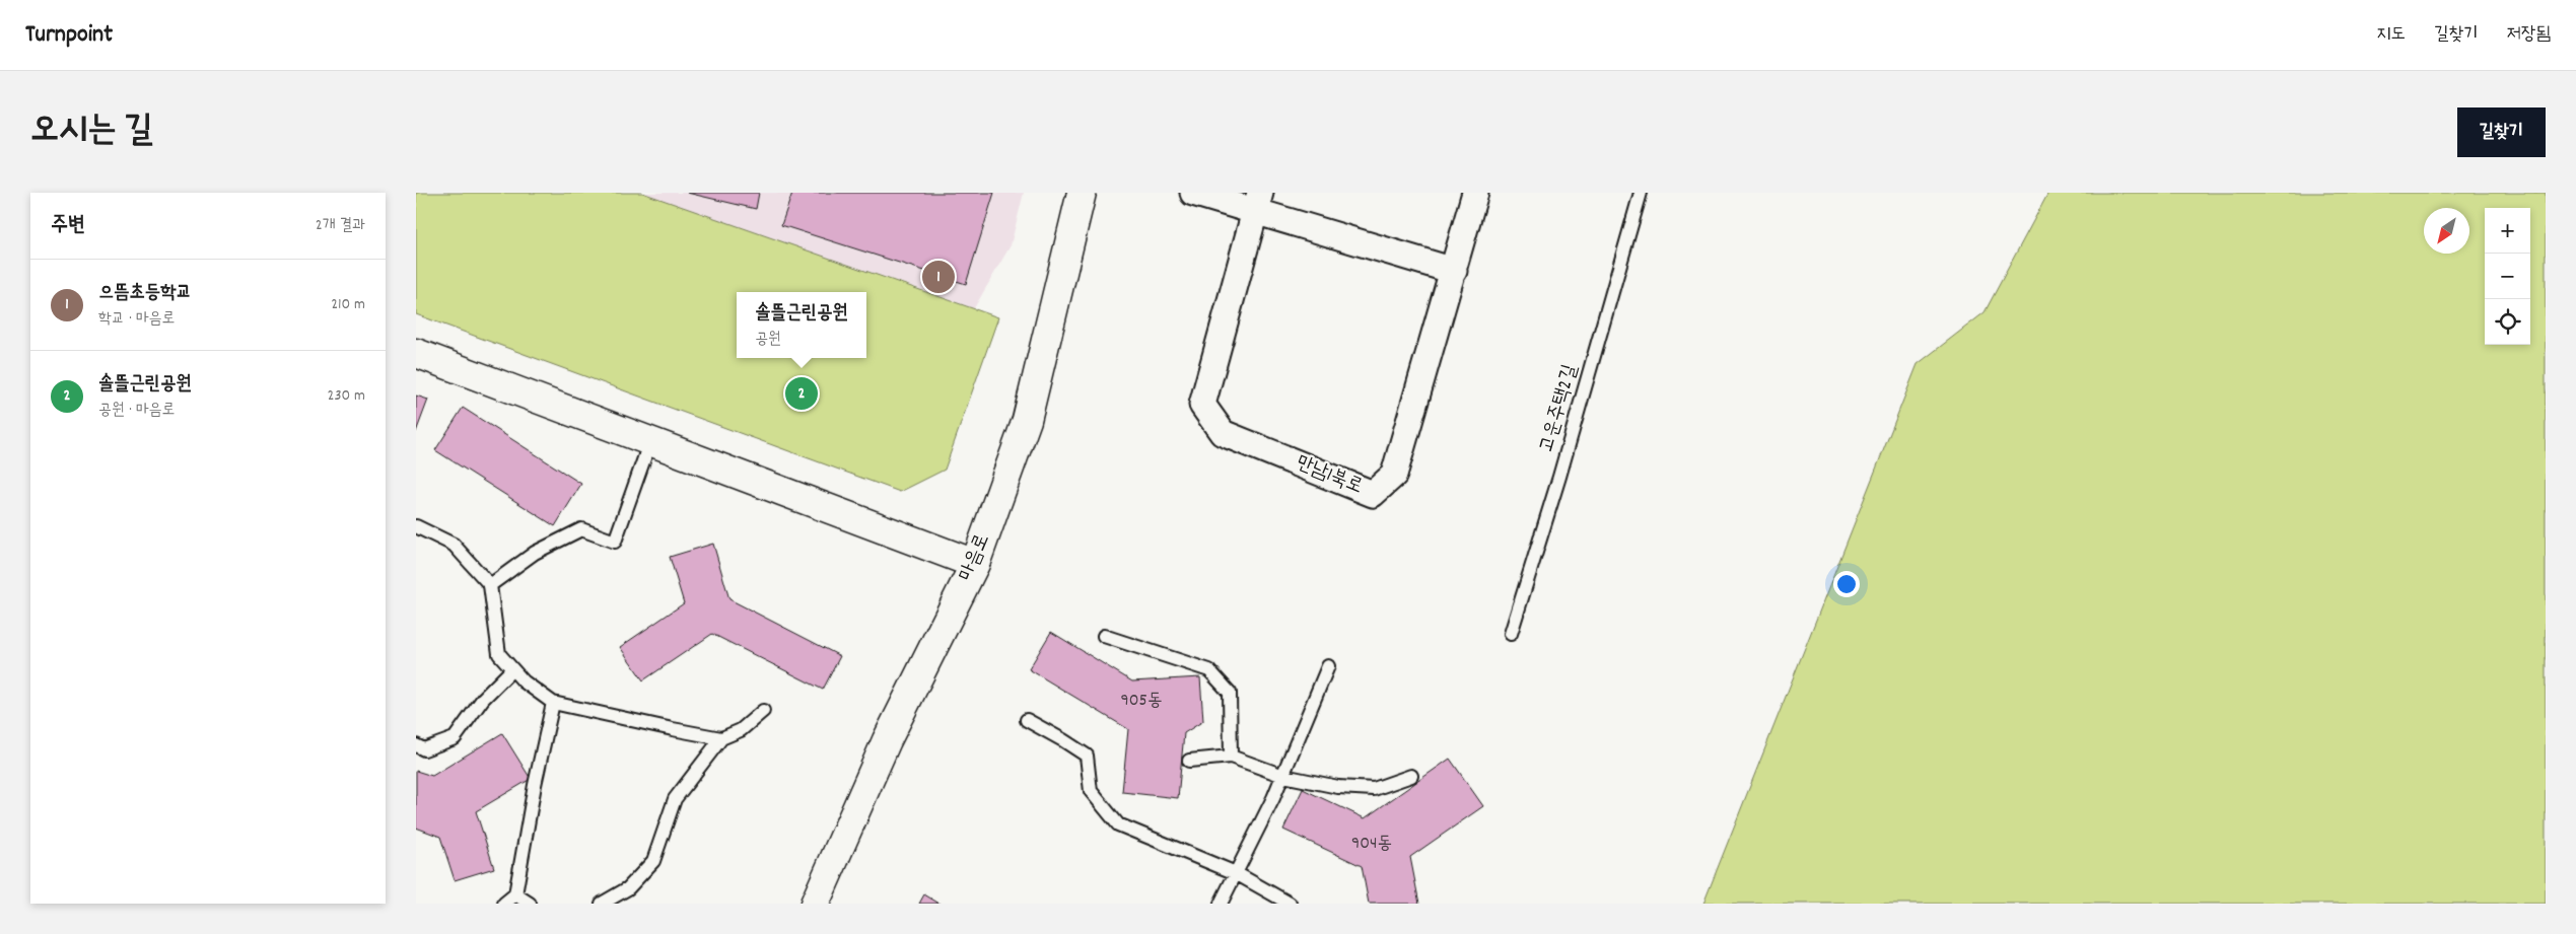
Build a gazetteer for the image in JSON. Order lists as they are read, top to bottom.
{
  "streets": {
    "street": ["만남1북로", "마음로"],
    "lane": ["고운주택2길"]
  },
  "house_numbers": ["905동", "904동"],
  "north": "bottom left",
  "page": {
    "header": "Turnpoint",
    "nav": ["지도", "길찾기", "저장됨"],
    "title": "오시는 길",
    "buttons": "길찾기",
    "heading": ["주변", "2개 결과"],
    "map_buttons": ["+", "−"],
    "list": [
      {
        "mark": "1",
        "name": "으뜸초등학교",
        "note": "학교 · 마음로",
        "value": "210 m"
      },
      {
        "mark": "2",
        "name": "솔뜰근린공원",
        "note": "공원 · 마음로",
        "value": "230 m"
      }
    ],
    "pins": ["1", "2"],
    "popup": ["솔뜰근린공원", "공원"]
  }
}
